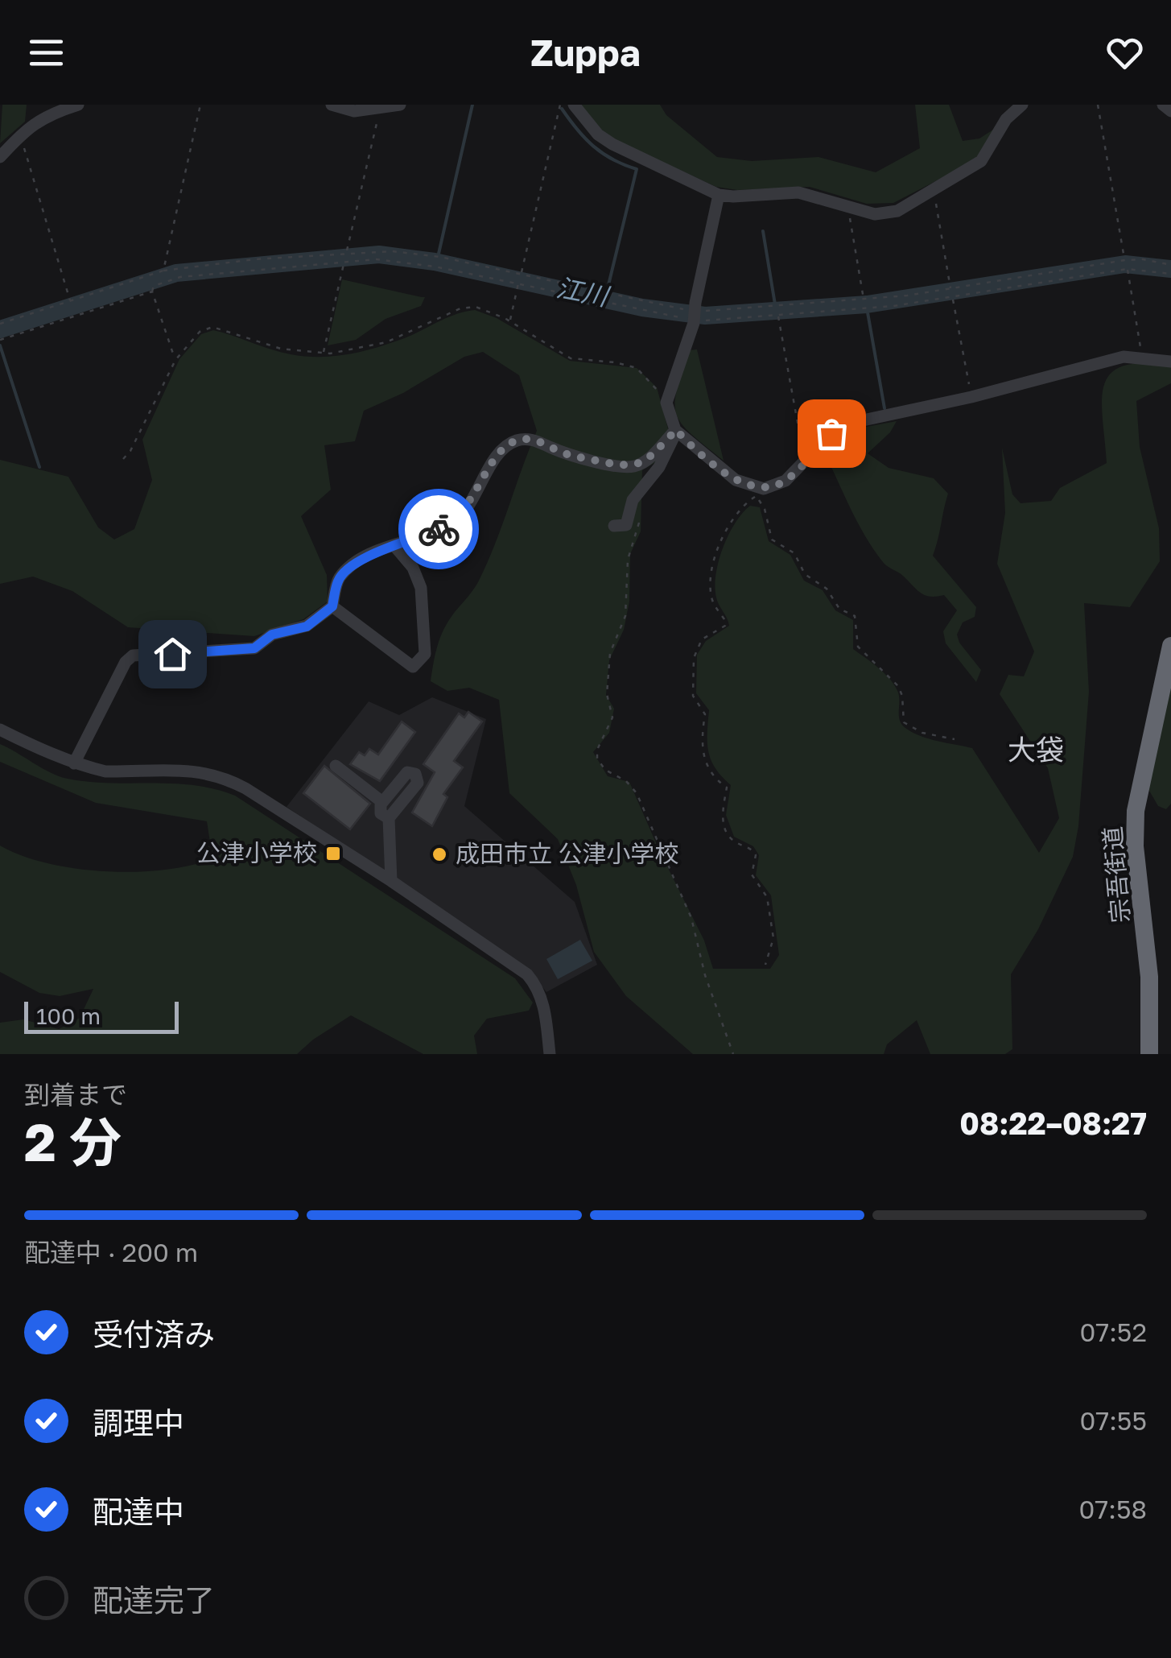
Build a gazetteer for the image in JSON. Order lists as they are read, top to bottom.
{
  "streets": {
    "highway": ["宗吾街道"]
  },
  "districts": ["大袋"],
  "water": ["江川"],
  "places": {
    "transit": ["公津小学校"],
    "other": ["成田市立 公津小学校"]
  },
  "scale_bar": "100 m",
  "page": {
    "header": "Zuppa",
    "scale": "100 m",
    "heading": ["2 分", "到着まで", "08:22–08:27"],
    "bar": "配達中 · 200 m",
    "list": [
      ["受付済み", "07:52"],
      ["調理中", "07:55"],
      ["配達中", "07:58"],
      "配達完了"
    ]
  }
}
